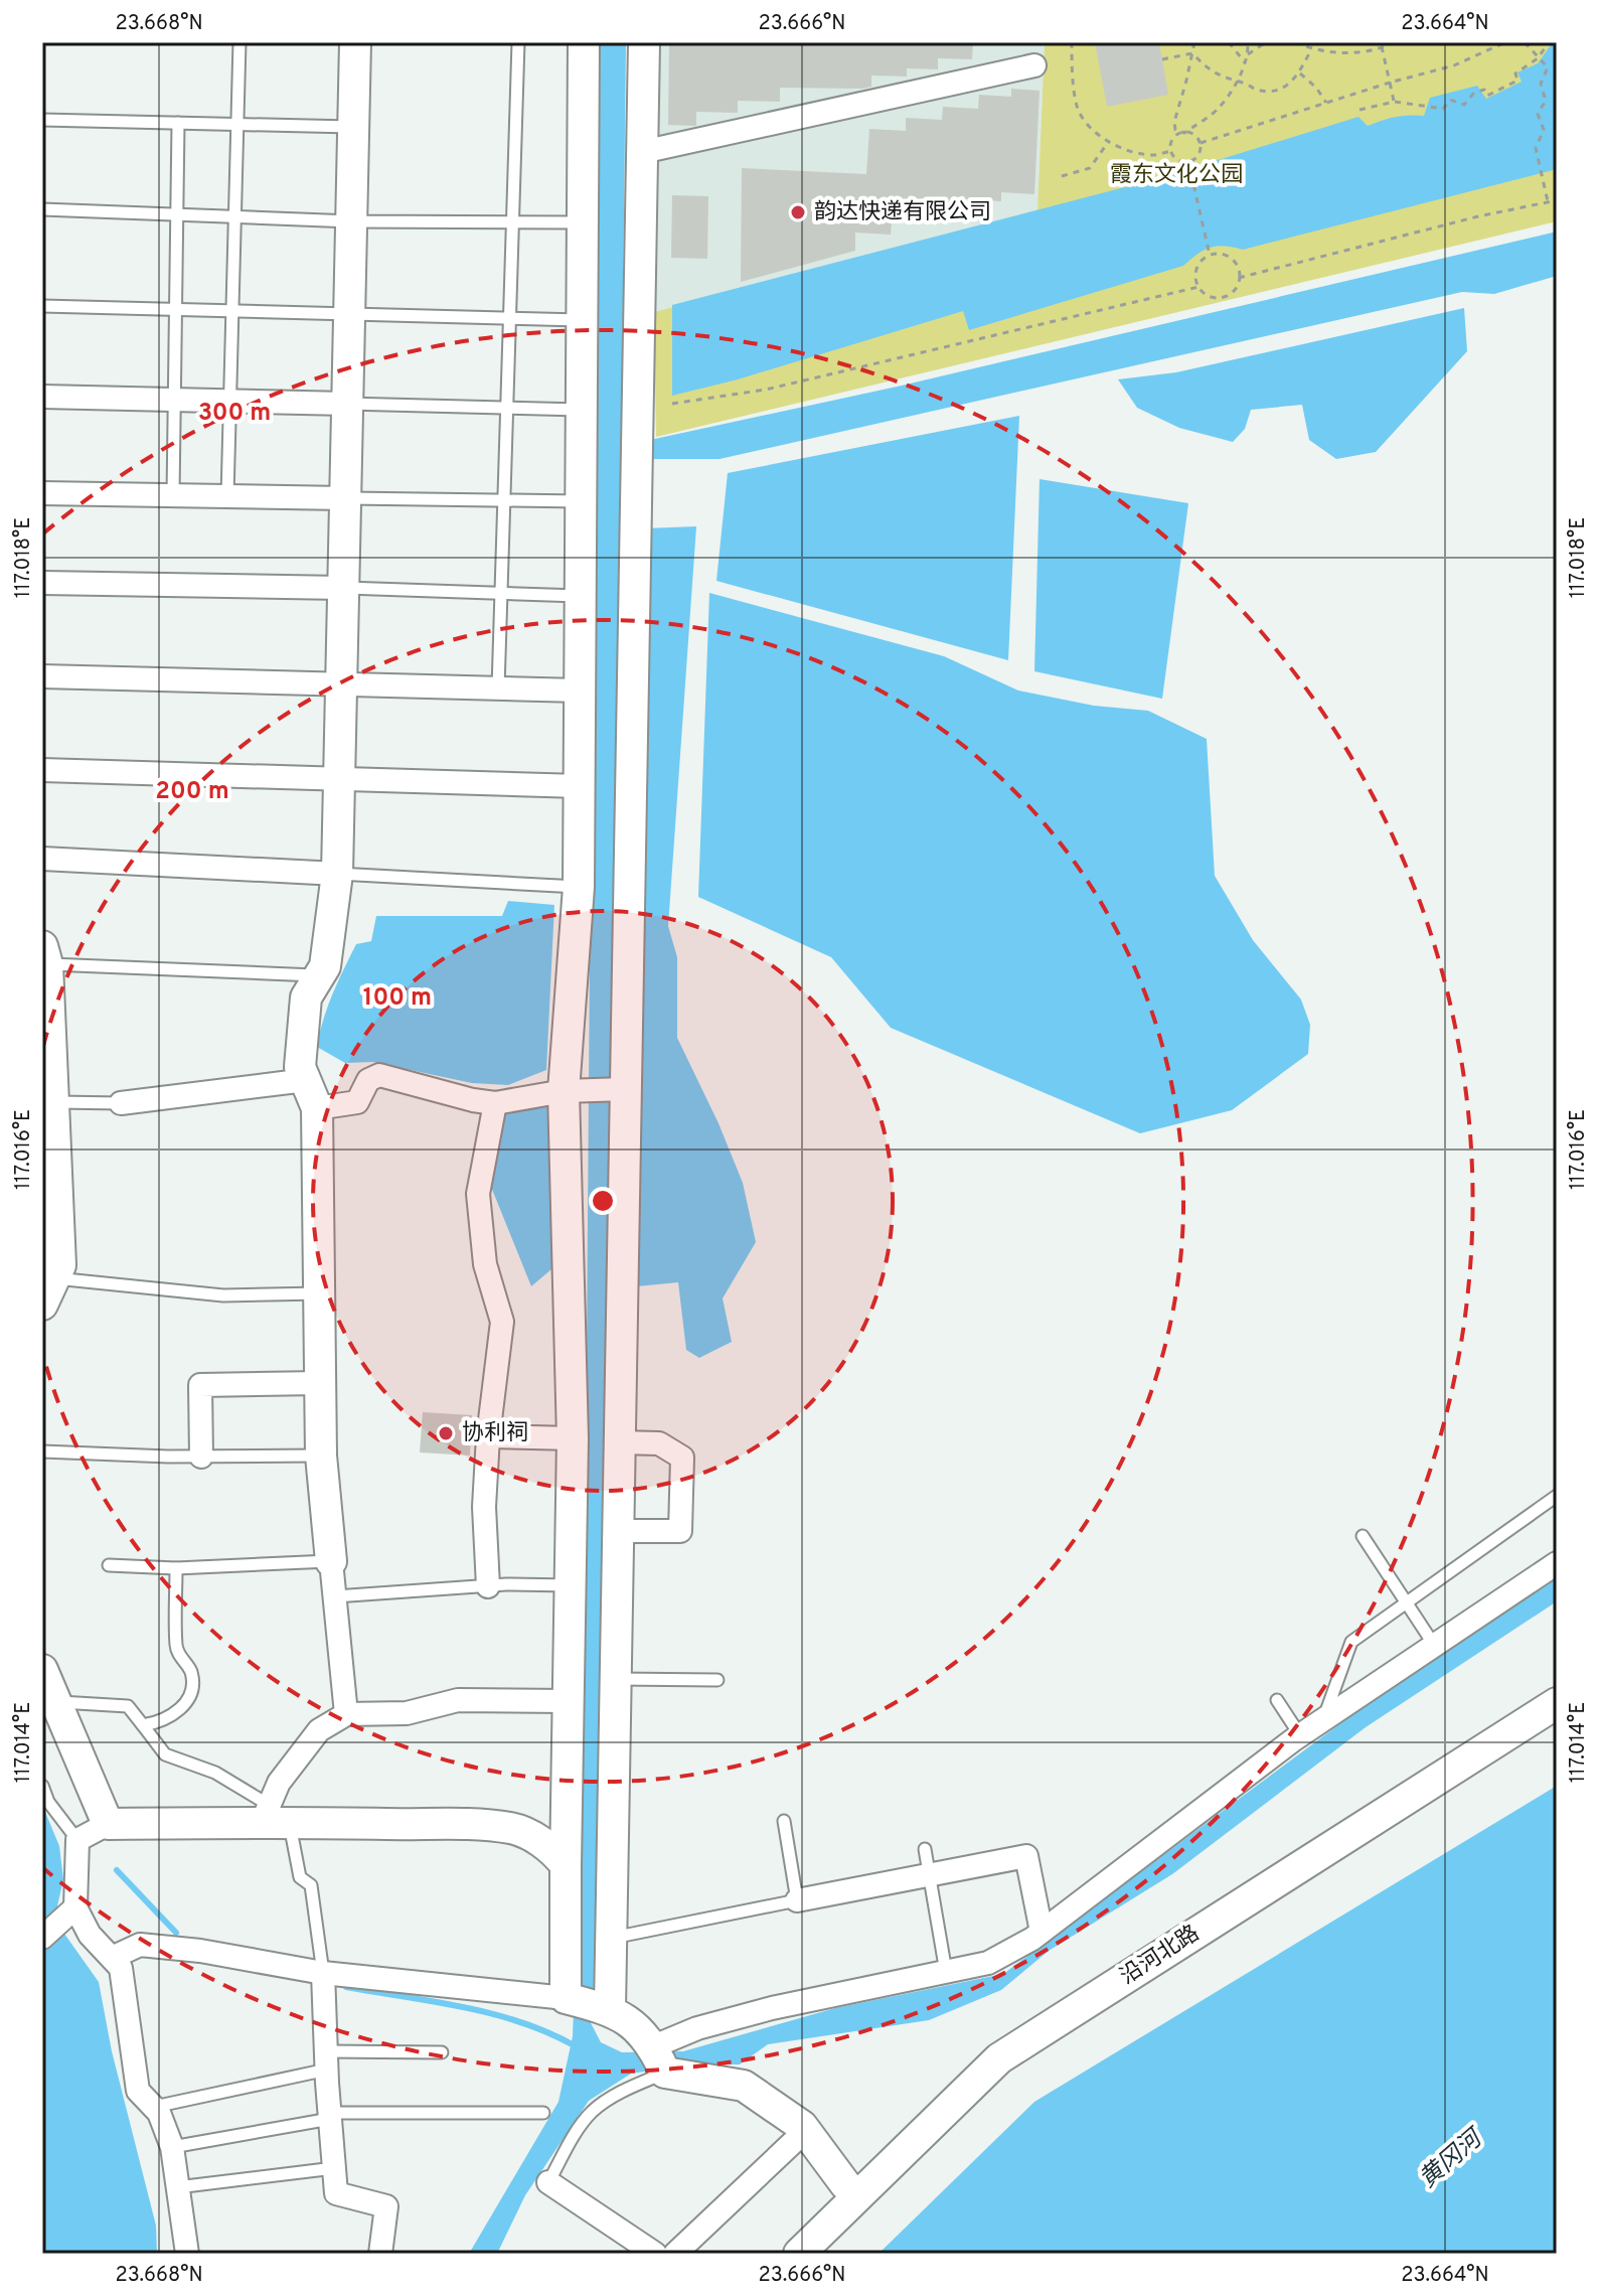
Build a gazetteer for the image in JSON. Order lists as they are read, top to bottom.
{
  "streets": {
    "street": ["沿河北路"]
  },
  "water": ["黄冈河"],
  "parks": ["霞东文化公园"],
  "places": ["韵达快递有限公司", "协利祠"],
  "coordinates": [
    "23.668°N",
    "23.666°N",
    "23.664°N",
    "117.018°E",
    "117.016°E",
    "117.014°E"
  ],
  "rings": ["300 m", "200 m", "100 m"]
}
